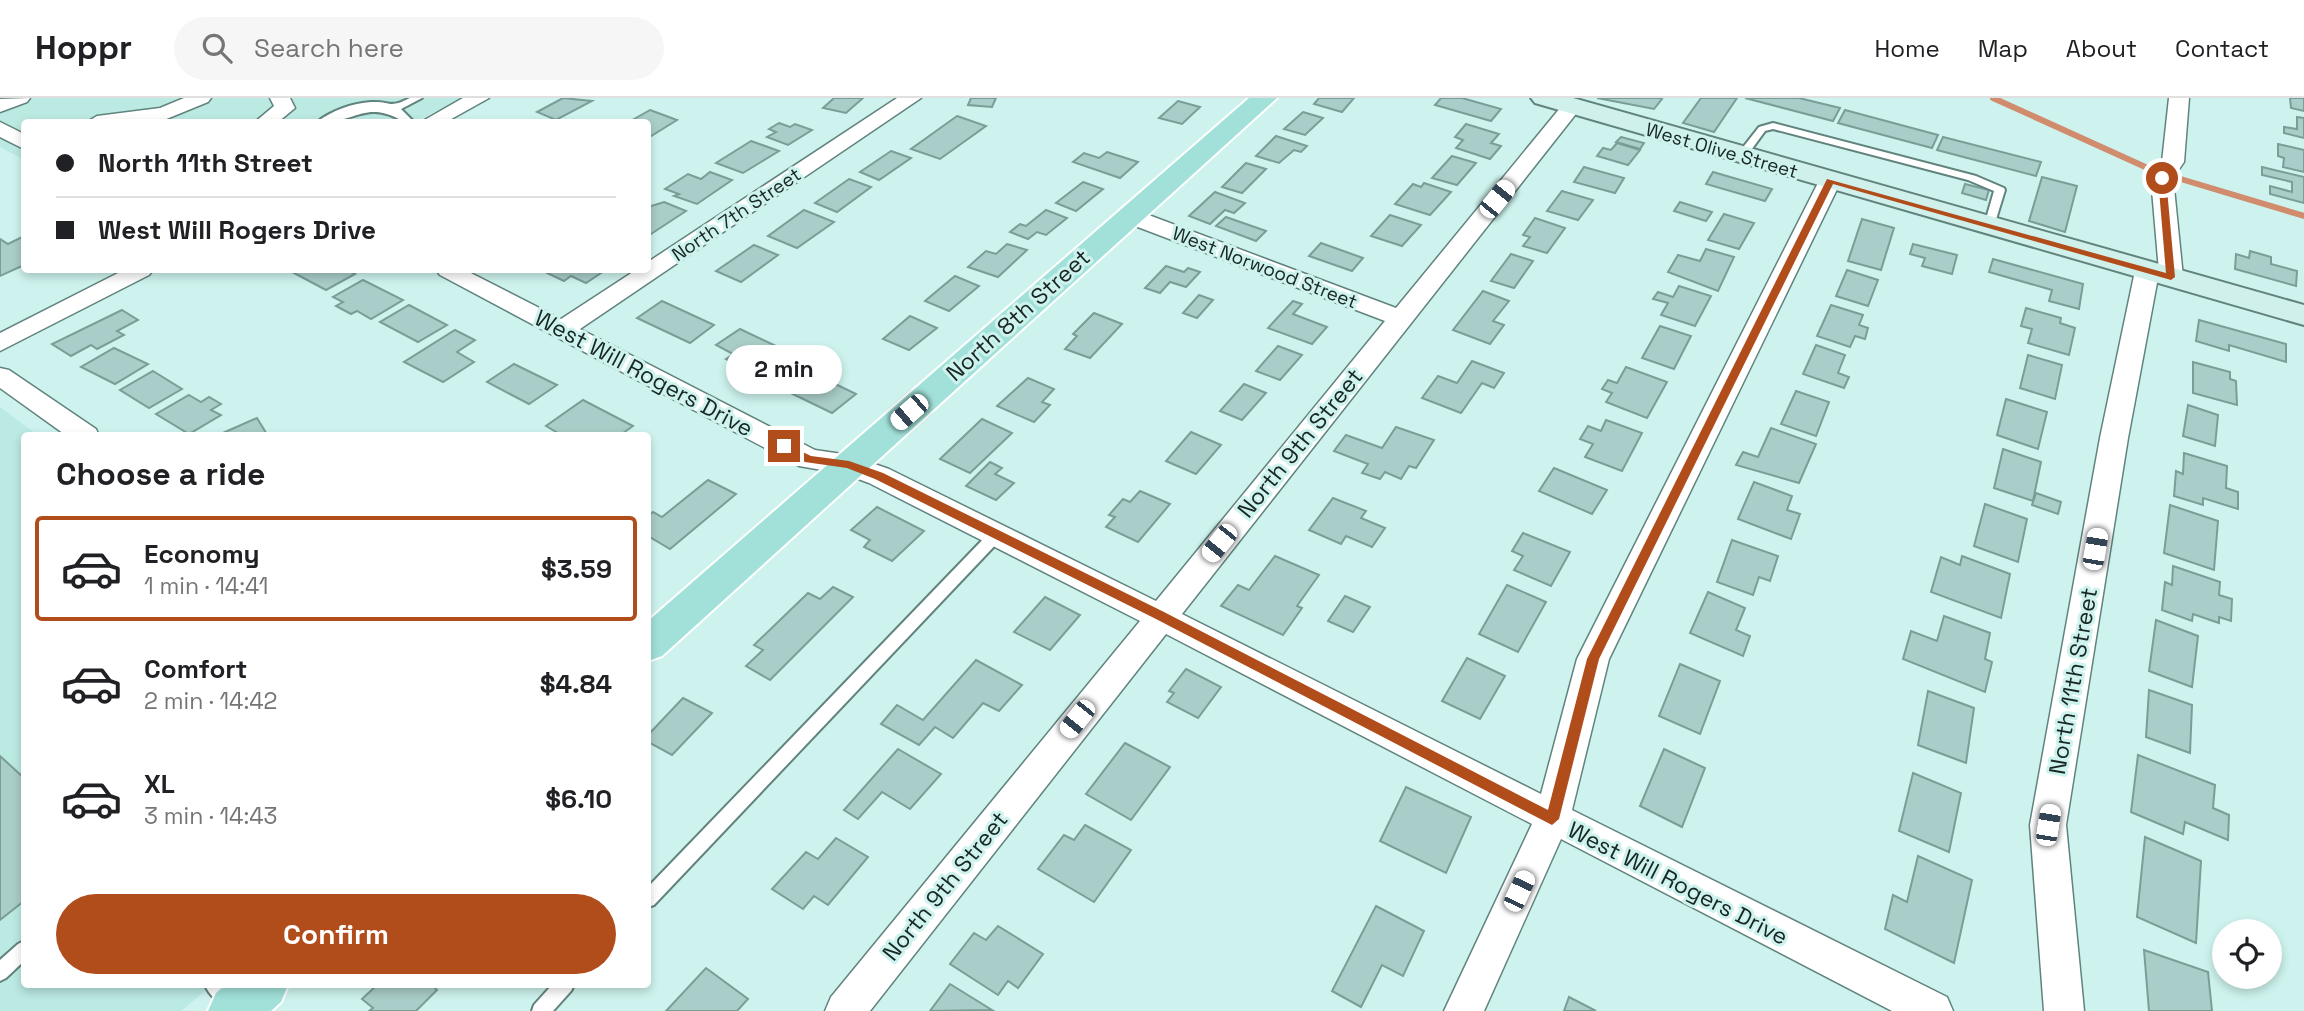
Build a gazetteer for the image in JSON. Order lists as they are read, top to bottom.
{
  "streets": {
    "main road": ["West Olive Street", "North 8th Street"],
    "street": [
      "North 7th Street",
      "West Norwood Street",
      "West Will Rogers Drive",
      "North 9th Street",
      "North 11th Street"
    ]
  },
  "crossings": [
    ["West Olive Street", "North 9th Street"],
    ["West Olive Street", "North 11th Street"],
    ["North 7th Street", "West Will Rogers Drive"],
    ["West Norwood Street", "North 8th Street"],
    ["West Norwood Street", "North 9th Street"],
    ["North 8th Street", "West Will Rogers Drive"],
    ["West Will Rogers Drive", "North 9th Street"]
  ],
  "page": {
    "header": "Hoppr",
    "search": "Search here",
    "nav": [
      "Home",
      "Map",
      "About",
      "Contact"
    ],
    "banner": ["North 11th Street", "West Will Rogers Drive"],
    "bubble": "2 min",
    "heading": "Choose a ride",
    "list": [
      {
        "name": "Economy",
        "note": "1 min · 14:41",
        "value": "$3.59"
      },
      {
        "name": "Comfort",
        "note": "2 min · 14:42",
        "value": "$4.84"
      },
      {
        "name": "XL",
        "note": "3 min · 14:43",
        "value": "$6.10"
      }
    ],
    "buttons": "Confirm"
  }
}
